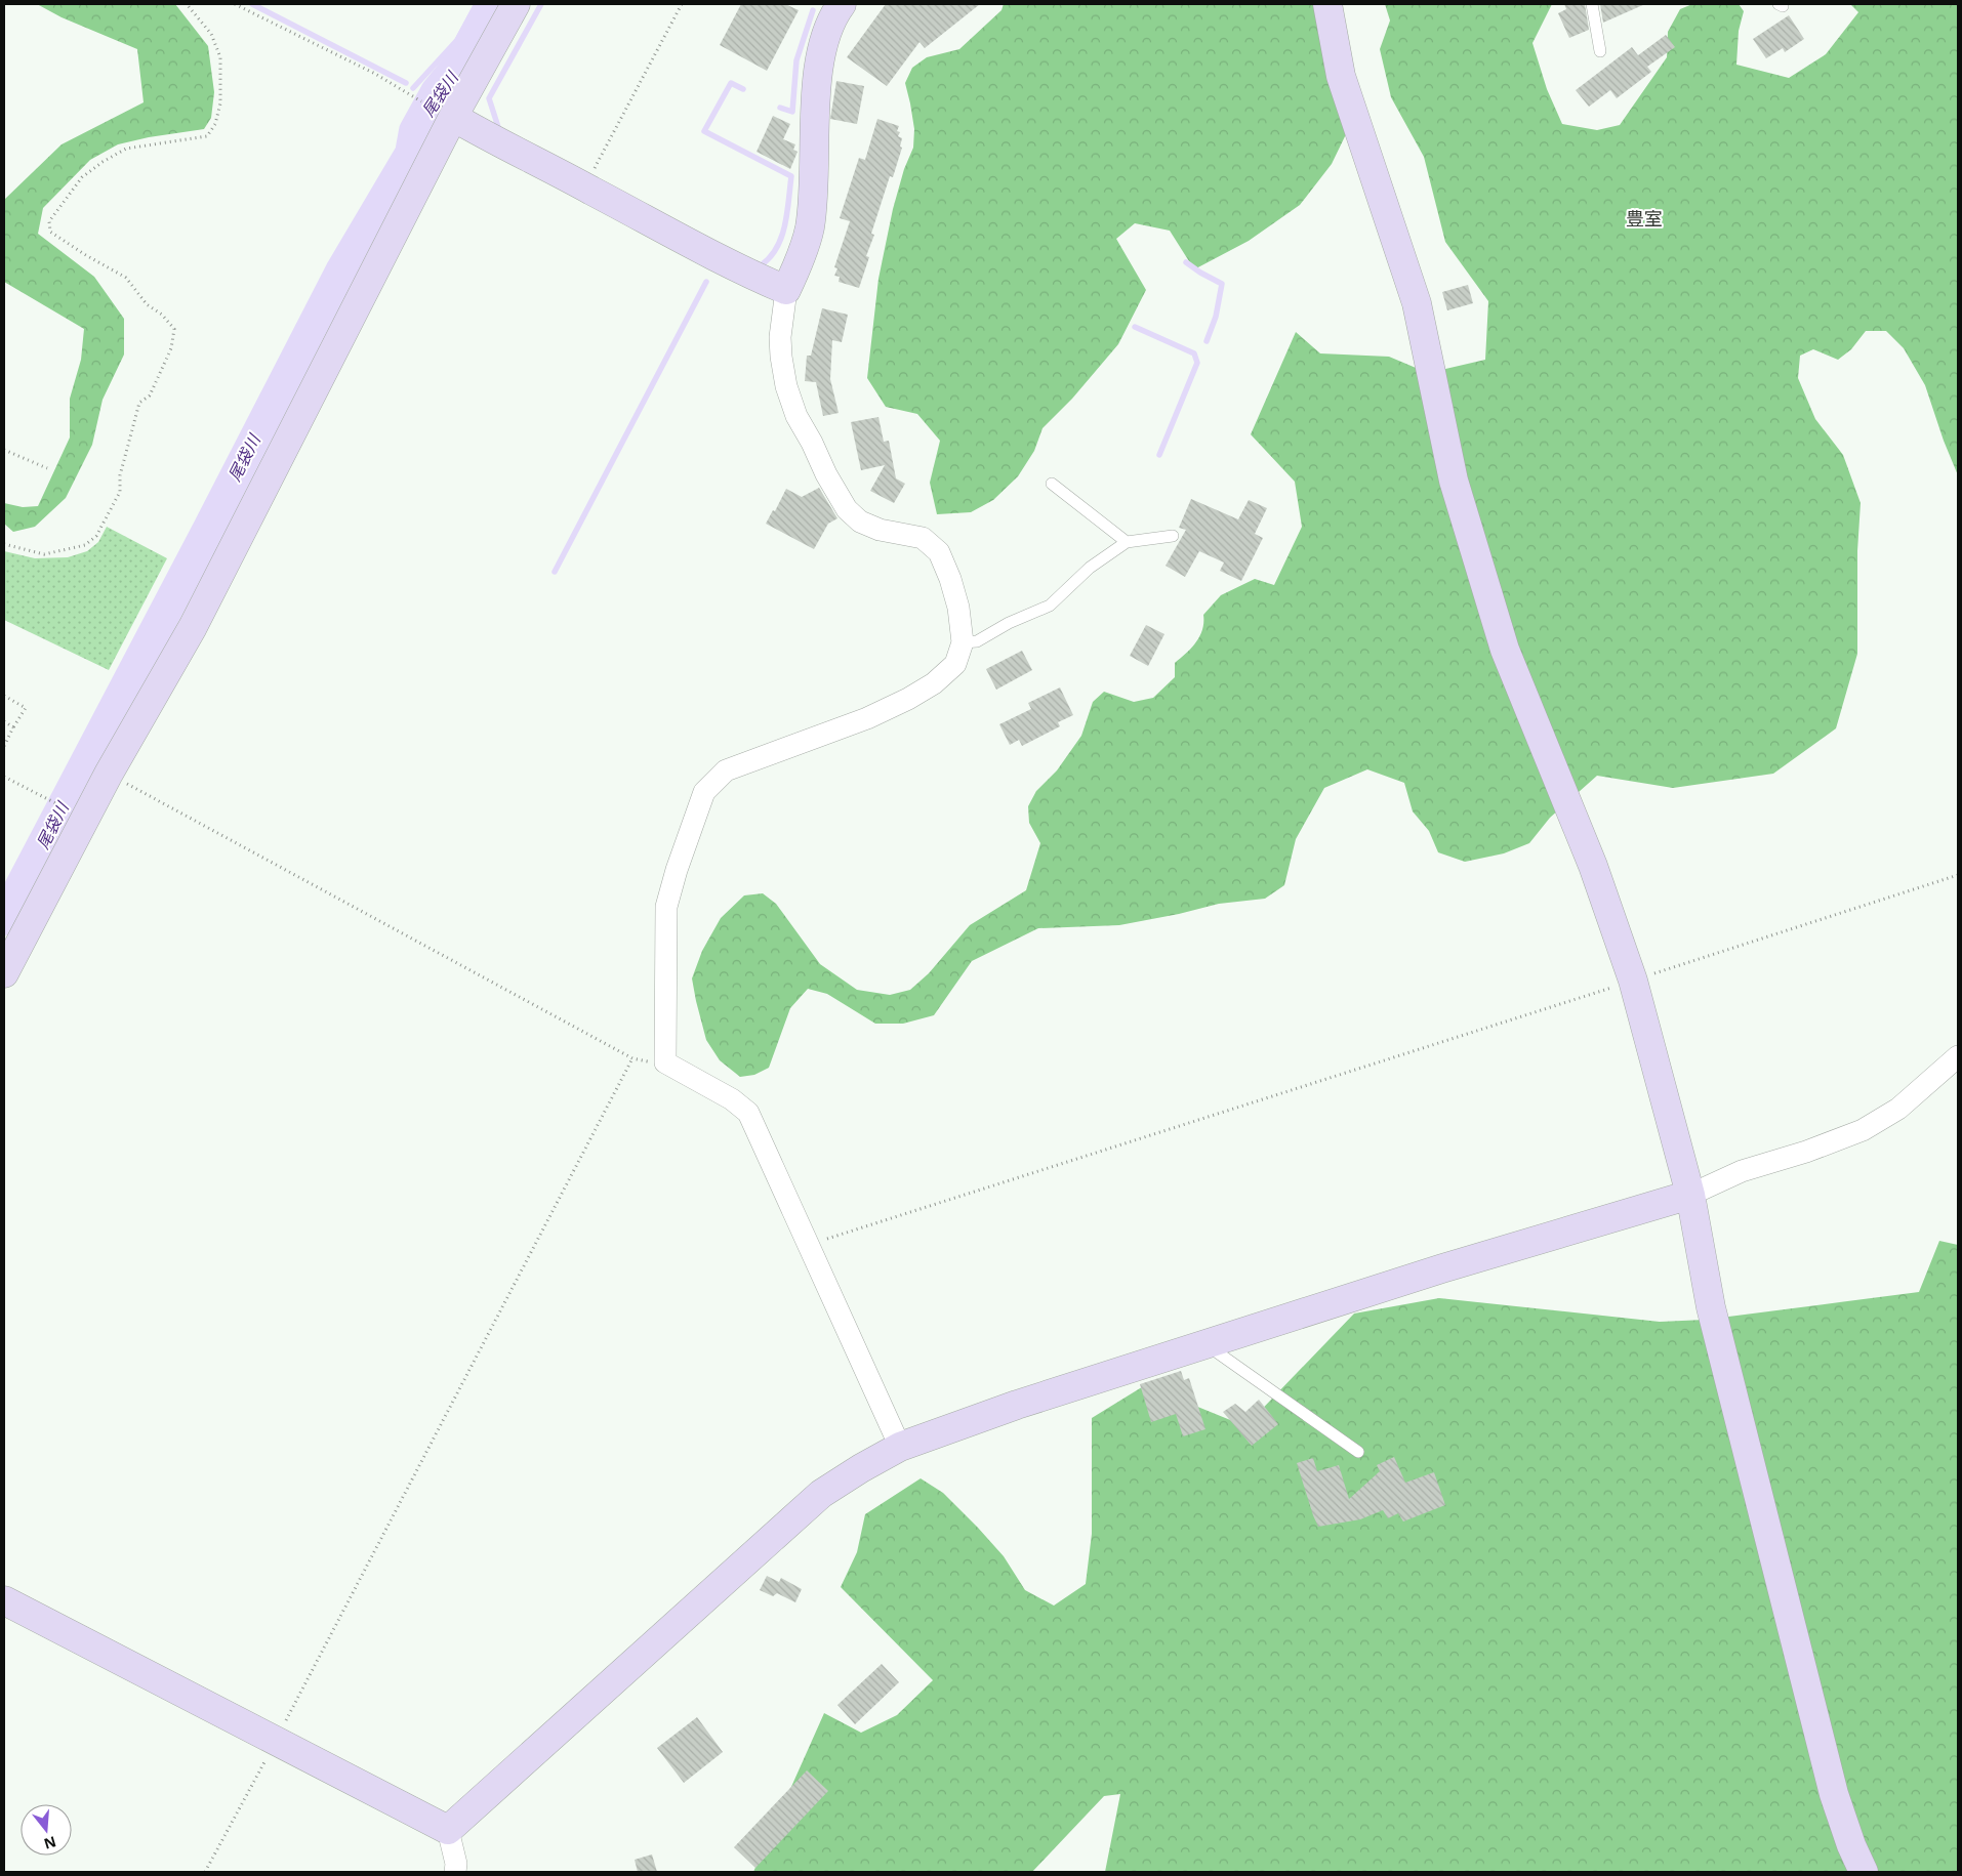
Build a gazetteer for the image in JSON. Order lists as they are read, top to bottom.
{
  "districts": ["豊室"],
  "water": ["尾袋川"],
  "north": "bottom"
}
